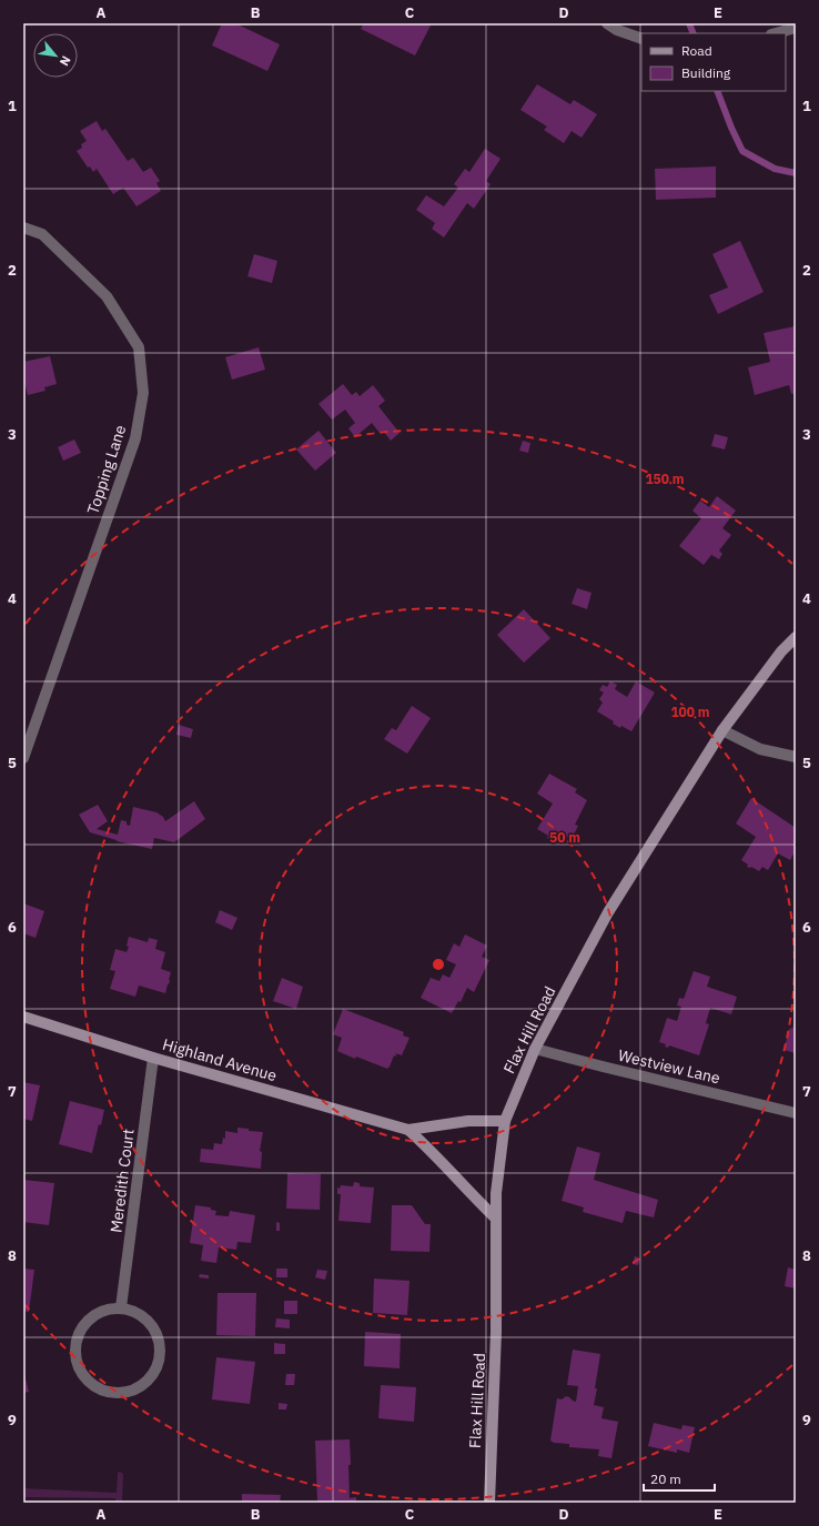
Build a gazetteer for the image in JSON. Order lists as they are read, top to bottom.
{
  "streets": {
    "main road": ["Flax Hill Road", "Highland Avenue"],
    "street": ["Topping Lane", "Westview Lane", "Meredith Court"]
  },
  "crossings": [
    ["Flax Hill Road", "Highland Avenue"],
    ["Flax Hill Road", "Westview Lane"],
    ["Highland Avenue", "Meredith Court"]
  ],
  "legend": ["Road", "Building"],
  "scale_bar": "20 m",
  "north": "bottom right",
  "grid": {
    "columns": [
      "A",
      "B",
      "C",
      "D",
      "E"
    ],
    "rows": [
      "1",
      "2",
      "3",
      "4",
      "5",
      "6",
      "7",
      "8",
      "9"
    ]
  },
  "rings": ["150 m", "100 m", "50 m"]
}
